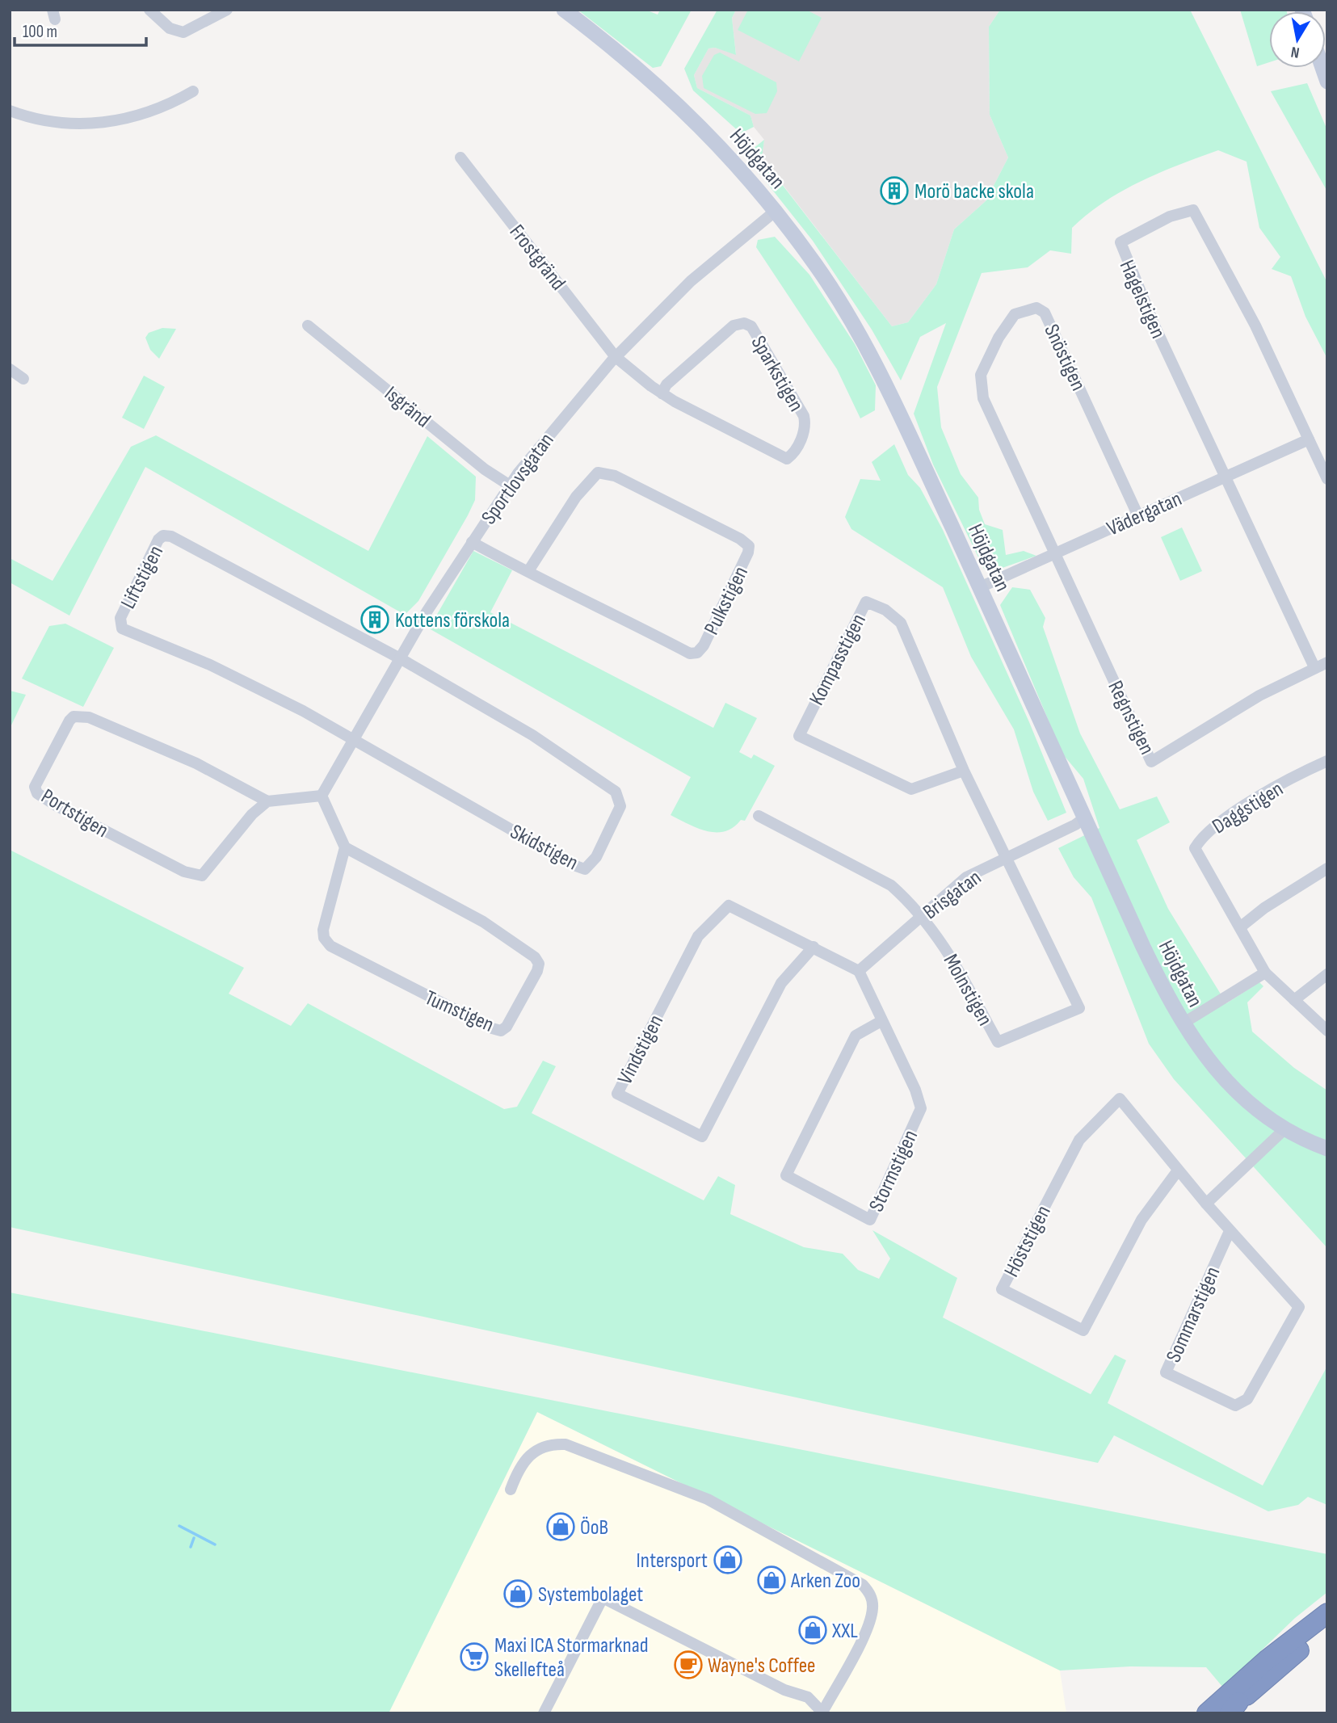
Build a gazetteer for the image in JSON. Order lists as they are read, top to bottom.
{
  "streets": {
    "street": [
      "Höjdgatan",
      "Frostgränd",
      "Hagelstigen",
      "Snöstigen",
      "Sparkstigen",
      "Isgränd",
      "Sportlovsgatan",
      "Vädergatan",
      "Liftstigen",
      "Pulkstigen",
      "Kompasstigen",
      "Regnstigen",
      "Daggstigen",
      "Portstigen",
      "Skidstigen",
      "Brisgatan",
      "Molnstigen",
      "Tumstigen",
      "Vindstigen",
      "Stormstigen",
      "Höststigen",
      "Sommarstigen"
    ]
  },
  "crossings": [
    ["Höjdgatan", "Sportlovsgatan"],
    ["Höjdgatan", "Vädergatan"],
    ["Höjdgatan", "Brisgatan"],
    ["Frostgränd", "Sparkstigen"],
    ["Frostgränd", "Sportlovsgatan"],
    ["Hagelstigen", "Vädergatan"],
    ["Snöstigen", "Vädergatan"],
    ["Snöstigen", "Regnstigen"],
    ["Sparkstigen", "Sportlovsgatan"],
    ["Isgränd", "Sportlovsgatan"],
    ["Sportlovsgatan", "Liftstigen"],
    ["Sportlovsgatan", "Pulkstigen"],
    ["Sportlovsgatan", "Skidstigen"],
    ["Vädergatan", "Regnstigen"],
    ["Liftstigen", "Skidstigen"],
    ["Kompasstigen", "Brisgatan"],
    ["Kompasstigen", "Molnstigen"],
    ["Brisgatan", "Molnstigen"],
    ["Brisgatan", "Vindstigen"],
    ["Brisgatan", "Stormstigen"],
    ["Vindstigen", "Stormstigen"],
    ["Höststigen", "Sommarstigen"]
  ],
  "places": {
    "building": ["Morö backe skola", "Kottens förskola"],
    "shop": [
      "ÖoB",
      "Intersport",
      "Arken Zoo",
      "Systembolaget",
      "XXL"
    ],
    "supermarket": ["Maxi ICA Stormarknad Skellefteå"],
    "cafe": ["Wayne's Coffee"]
  },
  "scale_bar": "100 m",
  "north": "bottom"
}
